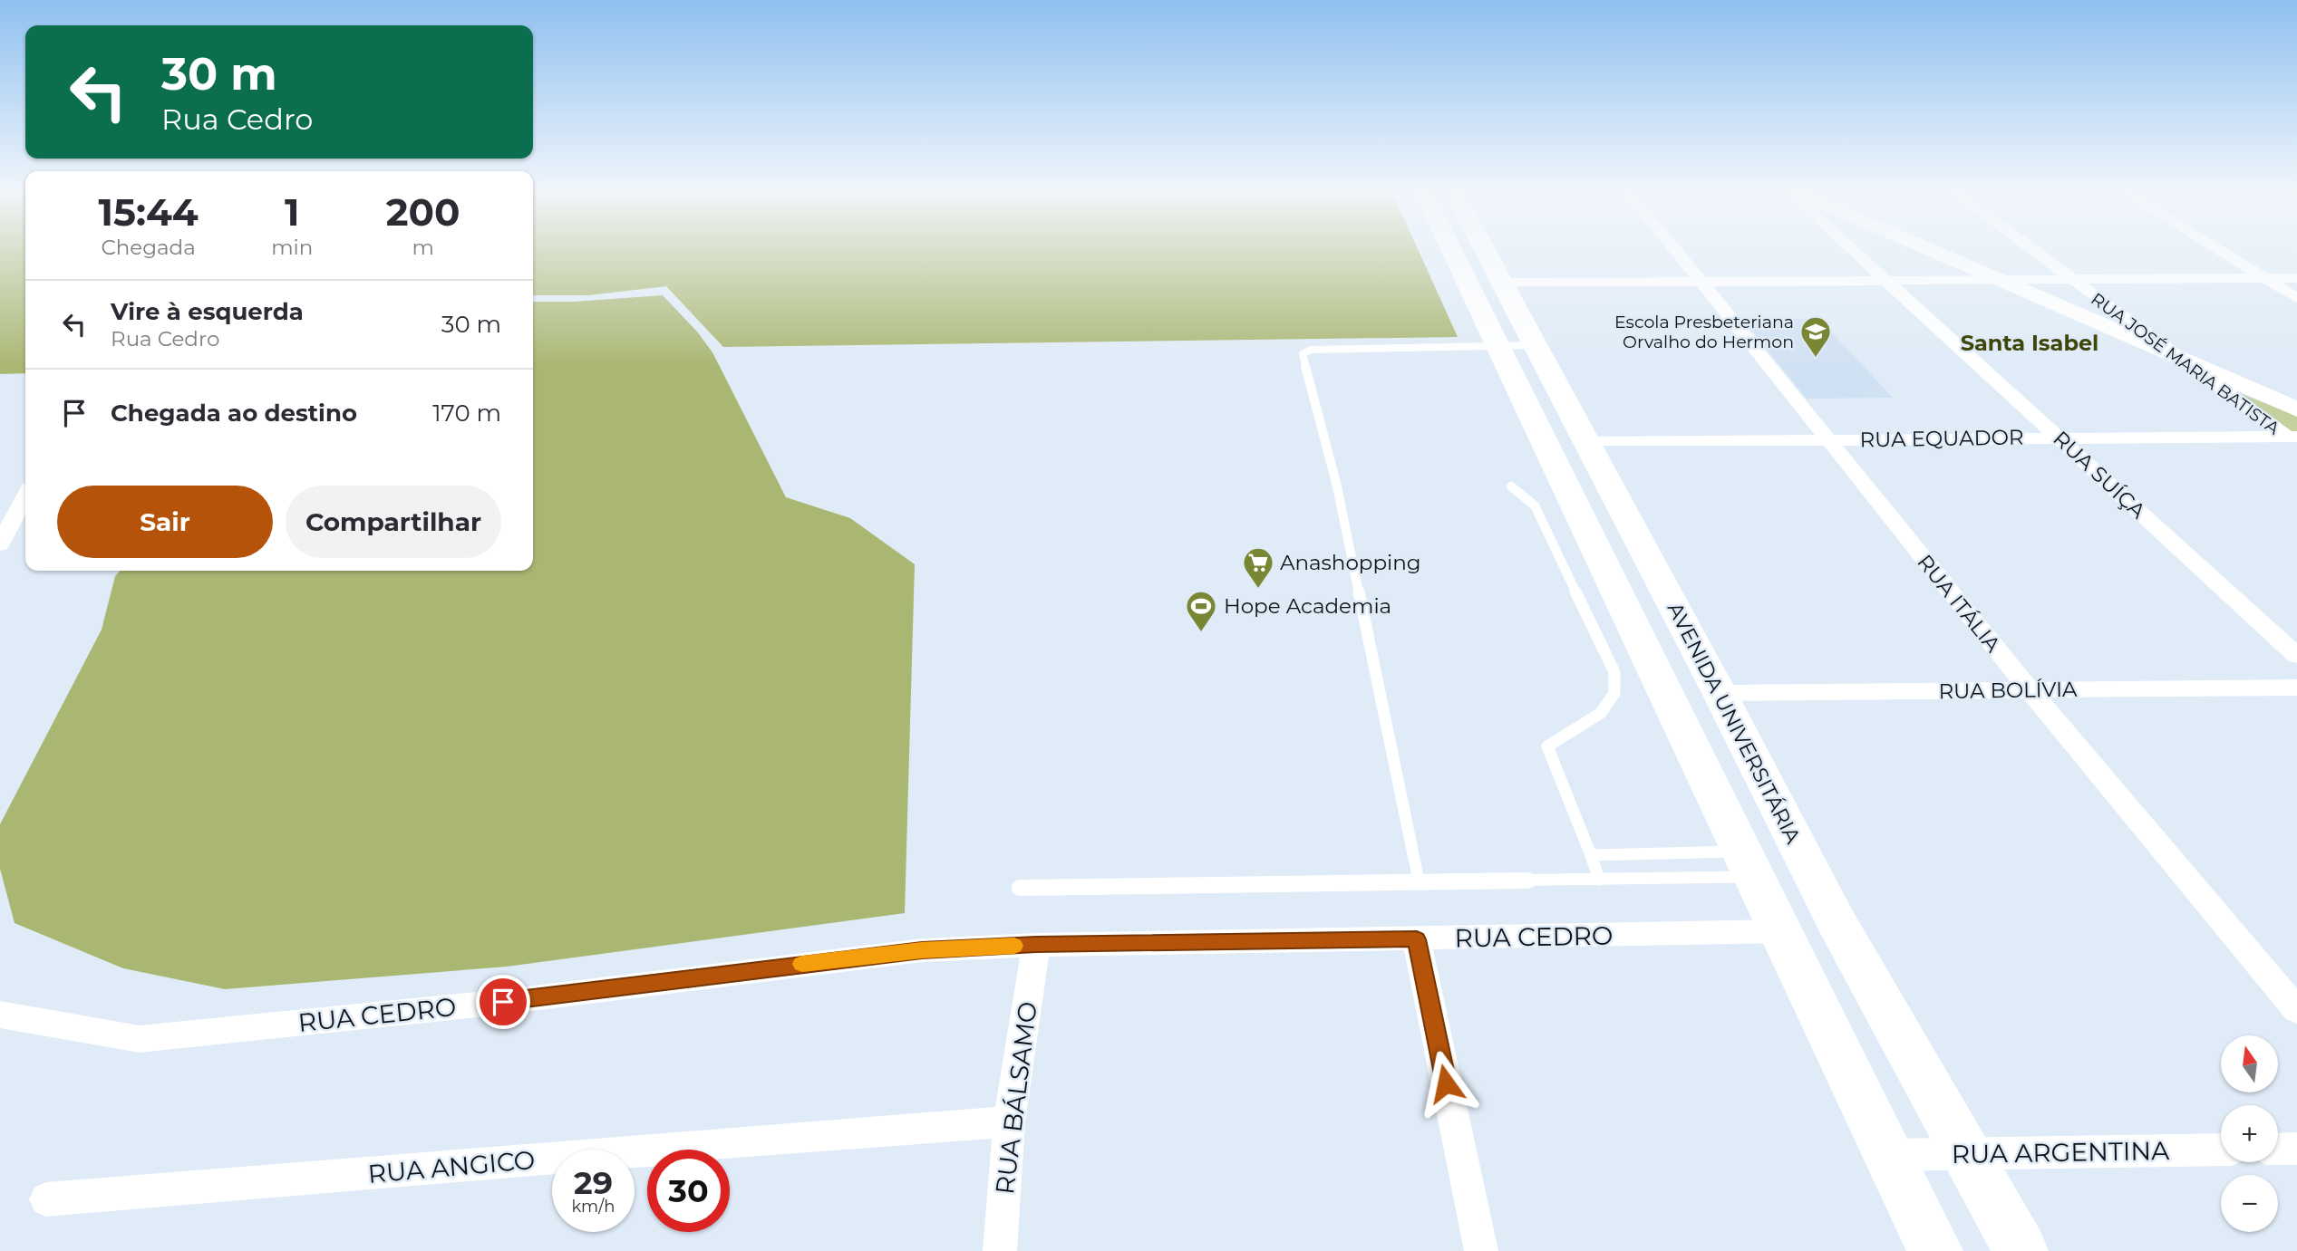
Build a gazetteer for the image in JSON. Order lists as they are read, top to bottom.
{
  "streets": {
    "main road": ["AVENIDA UNIVERSITÁRIA"],
    "street": [
      "RUA JOSÉ MARIA BATISTA",
      "RUA EQUADOR",
      "RUA SUÍÇA",
      "RUA ITÁLIA",
      "RUA BOLÍVIA",
      "RUA CEDRO",
      "RUA BÁLSAMO",
      "RUA ARGENTINA",
      "RUA ANGICO"
    ]
  },
  "crossings": [
    ["RUA JOSÉ MARIA BATISTA", "RUA EQUADOR"],
    ["RUA EQUADOR", "RUA SUÍÇA"],
    ["RUA EQUADOR", "RUA ITÁLIA"],
    ["RUA EQUADOR", "AVENIDA UNIVERSITÁRIA"],
    ["RUA ITÁLIA", "RUA BOLÍVIA"],
    ["RUA BOLÍVIA", "AVENIDA UNIVERSITÁRIA"],
    ["AVENIDA UNIVERSITÁRIA", "RUA ARGENTINA"],
    ["RUA CEDRO", "RUA BÁLSAMO"],
    ["RUA BÁLSAMO", "RUA ANGICO"]
  ],
  "districts": ["Santa Isabel"],
  "places": {
    "school or university": ["Escola Presbeteriana Orvalho do Hermon"],
    "supermarket": ["Anashopping"],
    "sports": ["Hope Academia"]
  },
  "north": "top",
  "page": {
    "turn": ["30 m", "Rua Cedro"],
    "eta": [
      "15:44",
      "Chegada",
      "1",
      "min",
      "200",
      "m"
    ],
    "list": [
      {
        "name": "Vire à esquerda",
        "note": "Rua Cedro",
        "value": "30 m"
      },
      {
        "name": "Chegada ao destino",
        "value": "170 m"
      }
    ],
    "buttons": ["Sair", "Compartilhar"],
    "map_buttons": ["+", "−"],
    "speed": "29 km/h",
    "limit": "30"
  }
}
